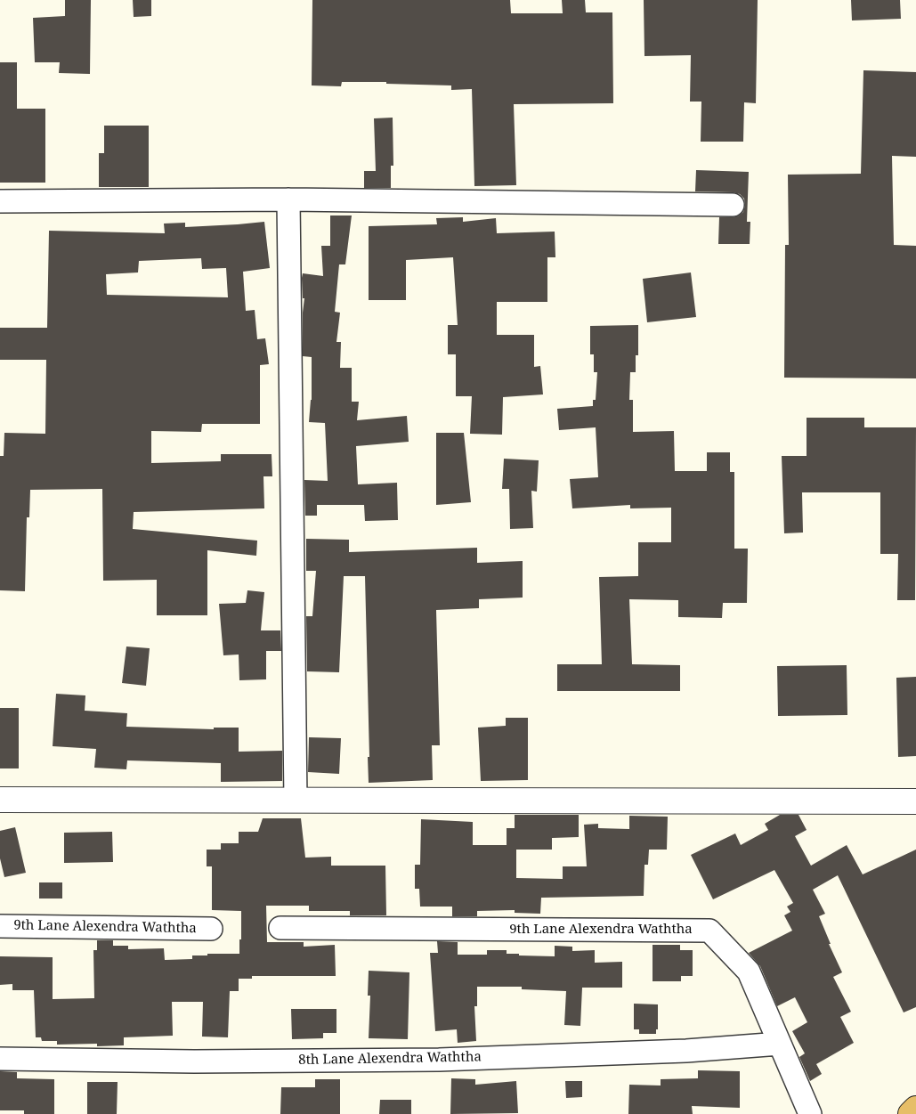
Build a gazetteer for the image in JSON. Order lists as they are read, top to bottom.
{
  "streets": {
    "street": ["9th Lane Alexendra Waththa", "8th Lane Alexendra Waththa"]
  },
  "crossings": [
    ["9th Lane Alexendra Waththa", "8th Lane Alexendra Waththa"]
  ]
}
